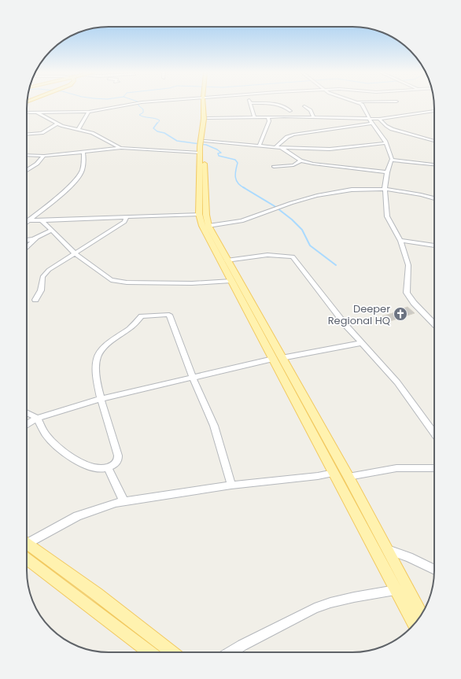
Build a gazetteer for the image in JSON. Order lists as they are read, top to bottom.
{
  "places": {
    "church": ["Deeper Regional HQ"]
  }
}
